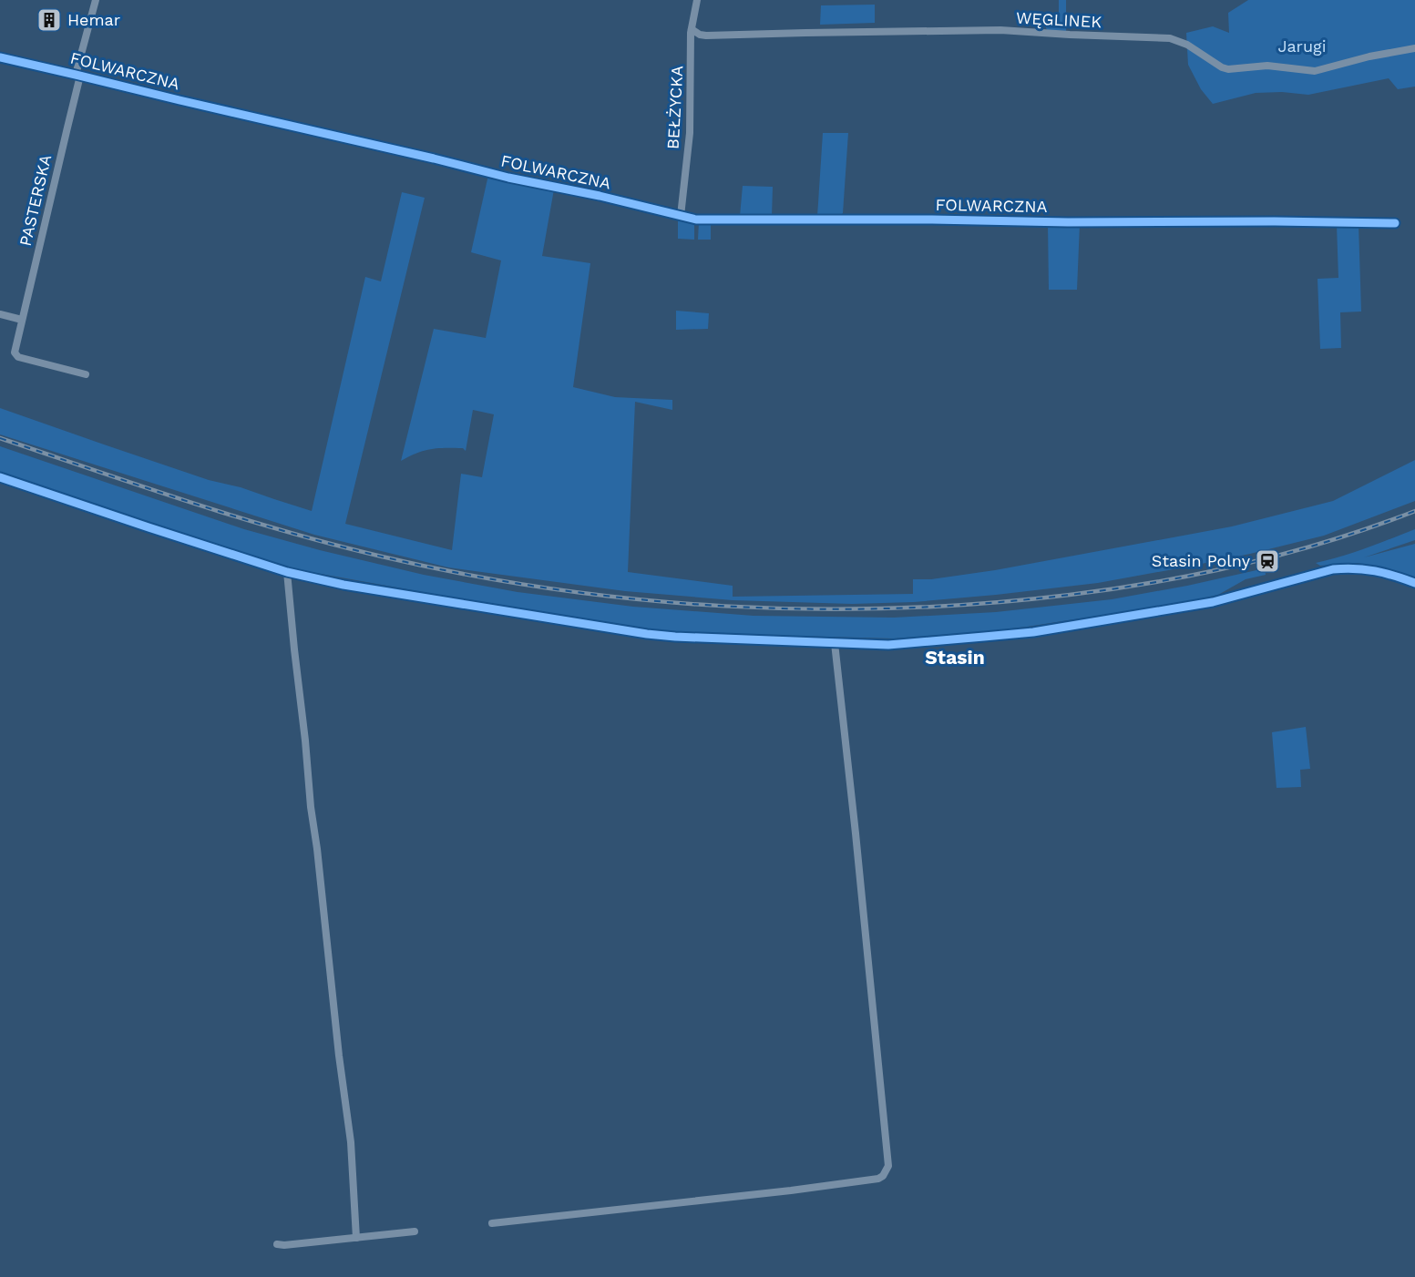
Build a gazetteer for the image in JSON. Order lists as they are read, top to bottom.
{
  "streets": {
    "street": [
      "WĘGLINEK",
      "FOLWARCZNA",
      "BEŁŻYCKA",
      "PASTERSKA"
    ]
  },
  "crossings": [
    ["WĘGLINEK", "BEŁŻYCKA"],
    ["FOLWARCZNA", "BEŁŻYCKA"],
    ["FOLWARCZNA", "PASTERSKA"]
  ],
  "districts": ["Stasin"],
  "parks": ["Jarugi"],
  "places": {
    "building": ["Hemar"],
    "station": ["Stasin Polny"]
  }
}
